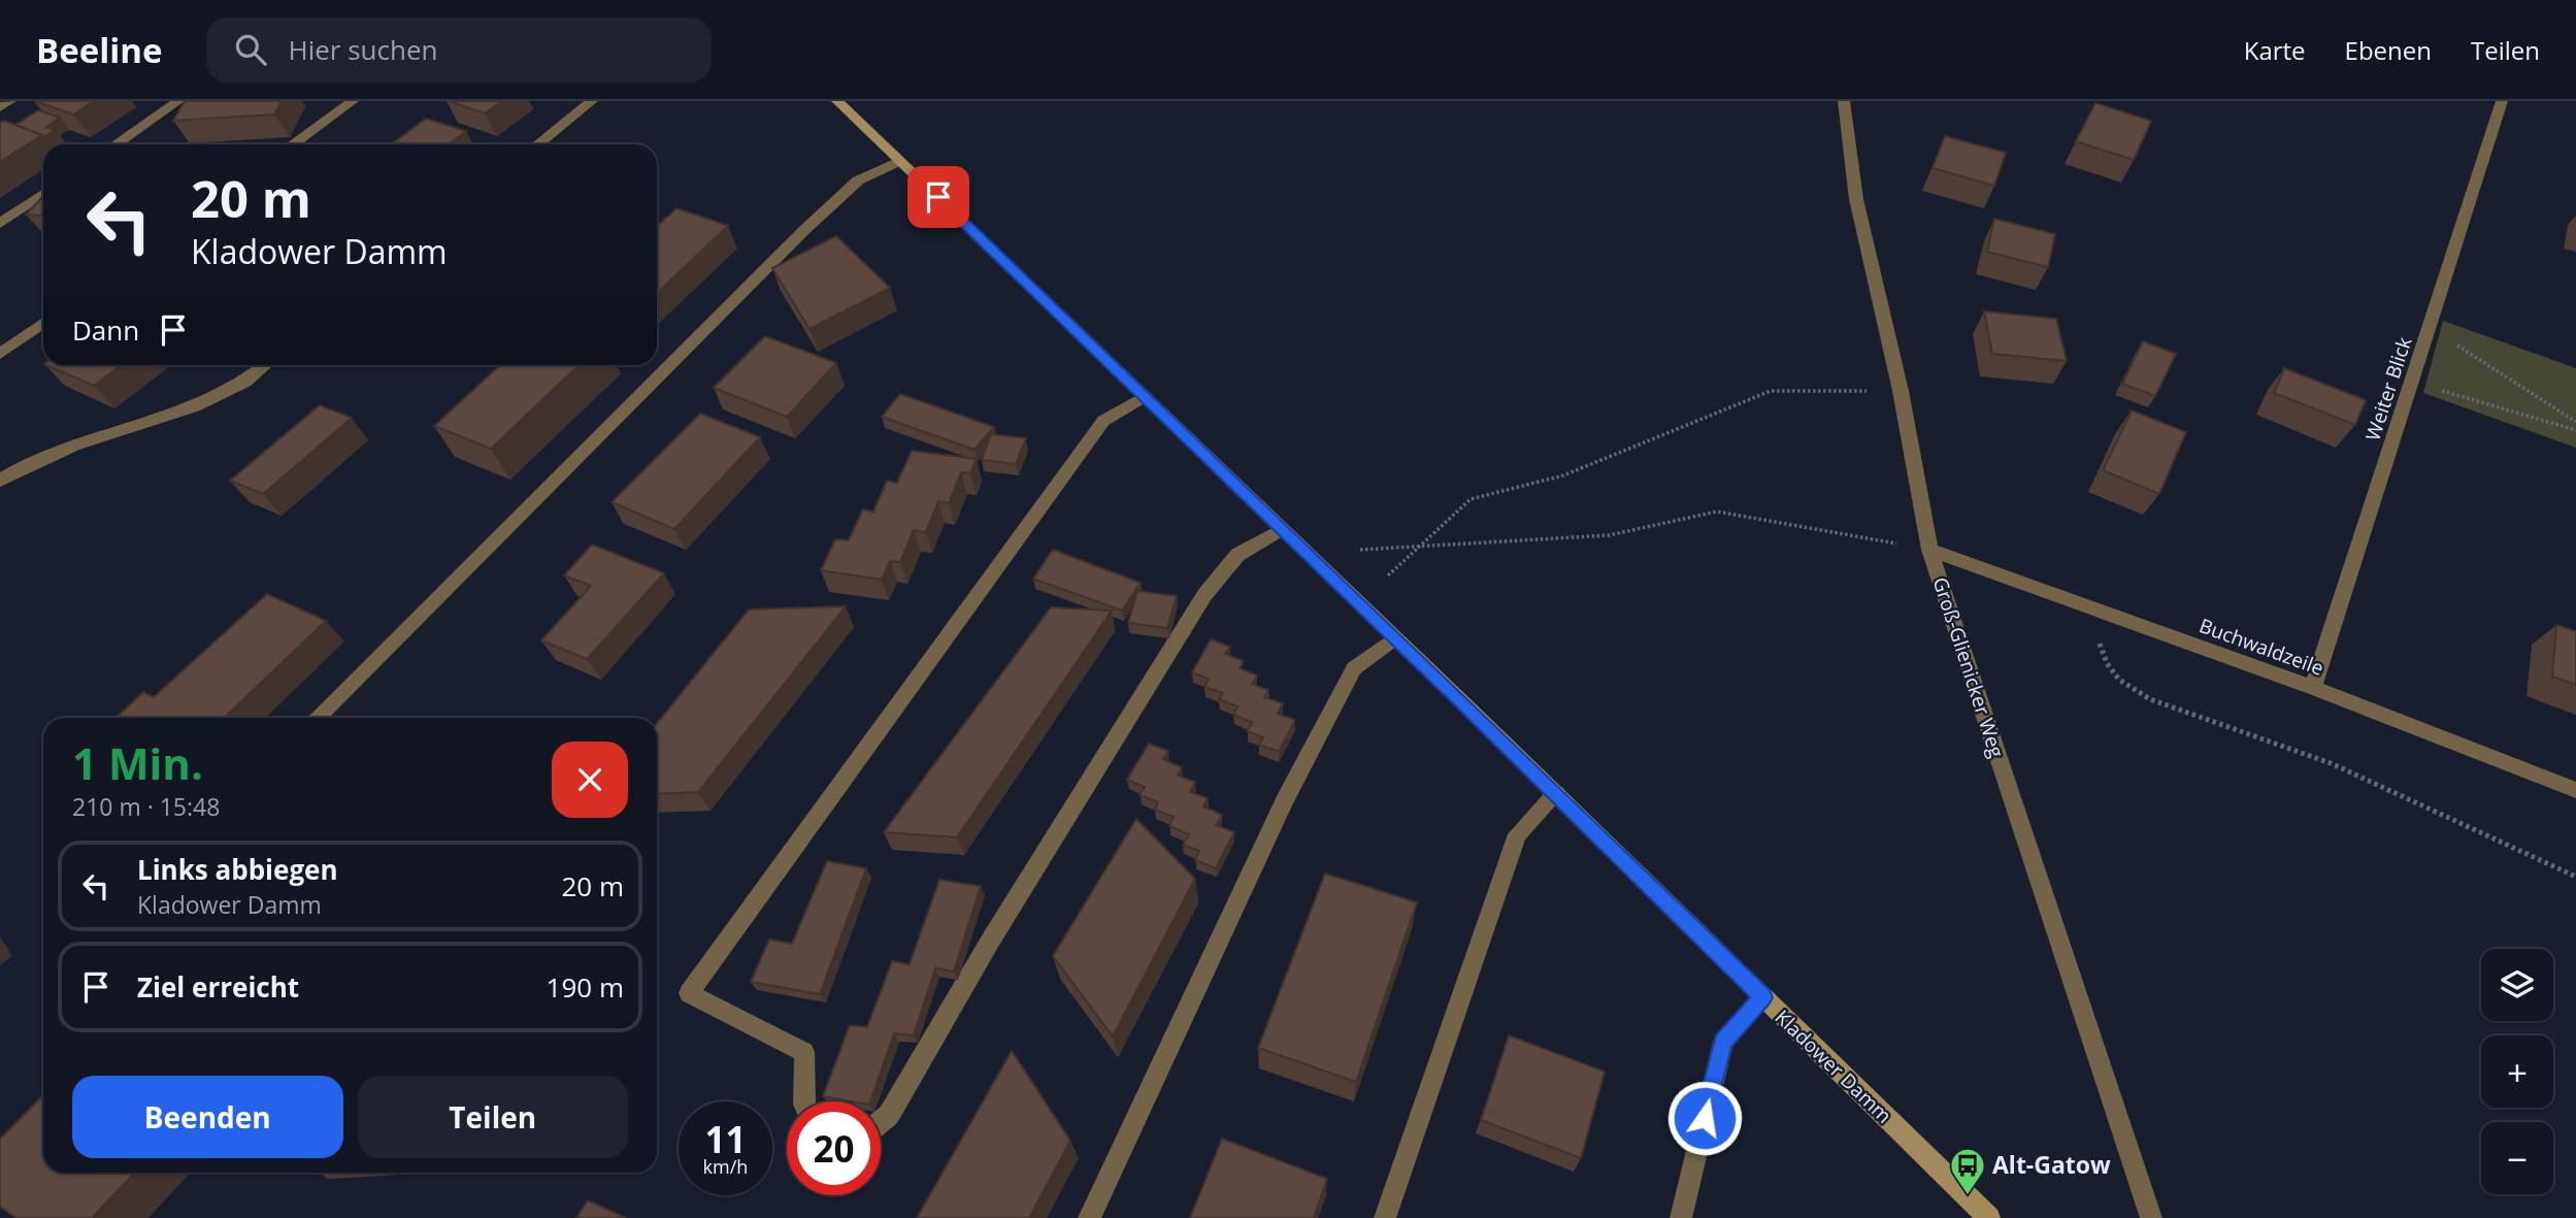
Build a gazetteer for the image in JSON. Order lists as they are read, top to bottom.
{
  "streets": {
    "main road": ["Kladower Damm"],
    "street": ["Weiter Blick", "Buchwaldzeile", "Groß-Glienicker Weg"]
  },
  "crossings": [
    ["Weiter Blick", "Buchwaldzeile"],
    ["Buchwaldzeile", "Groß-Glienicker Weg"]
  ],
  "places": {
    "bus stop": ["Alt-Gatow"]
  },
  "page": {
    "header": "Beeline",
    "search": "Hier suchen",
    "nav": ["Karte", "Ebenen", "Teilen"],
    "turn": ["20 m", "Kladower Damm"],
    "then": "Dann",
    "heading": ["1 Min.", "210 m · 15:48"],
    "list": [
      {
        "name": "Links abbiegen",
        "note": "Kladower Damm",
        "value": "20 m"
      },
      {
        "name": "Ziel erreicht",
        "value": "190 m"
      }
    ],
    "map_buttons": ["+", "−"],
    "buttons": ["Beenden", "Teilen"],
    "speed": "11 km/h",
    "limit": "20"
  }
}
